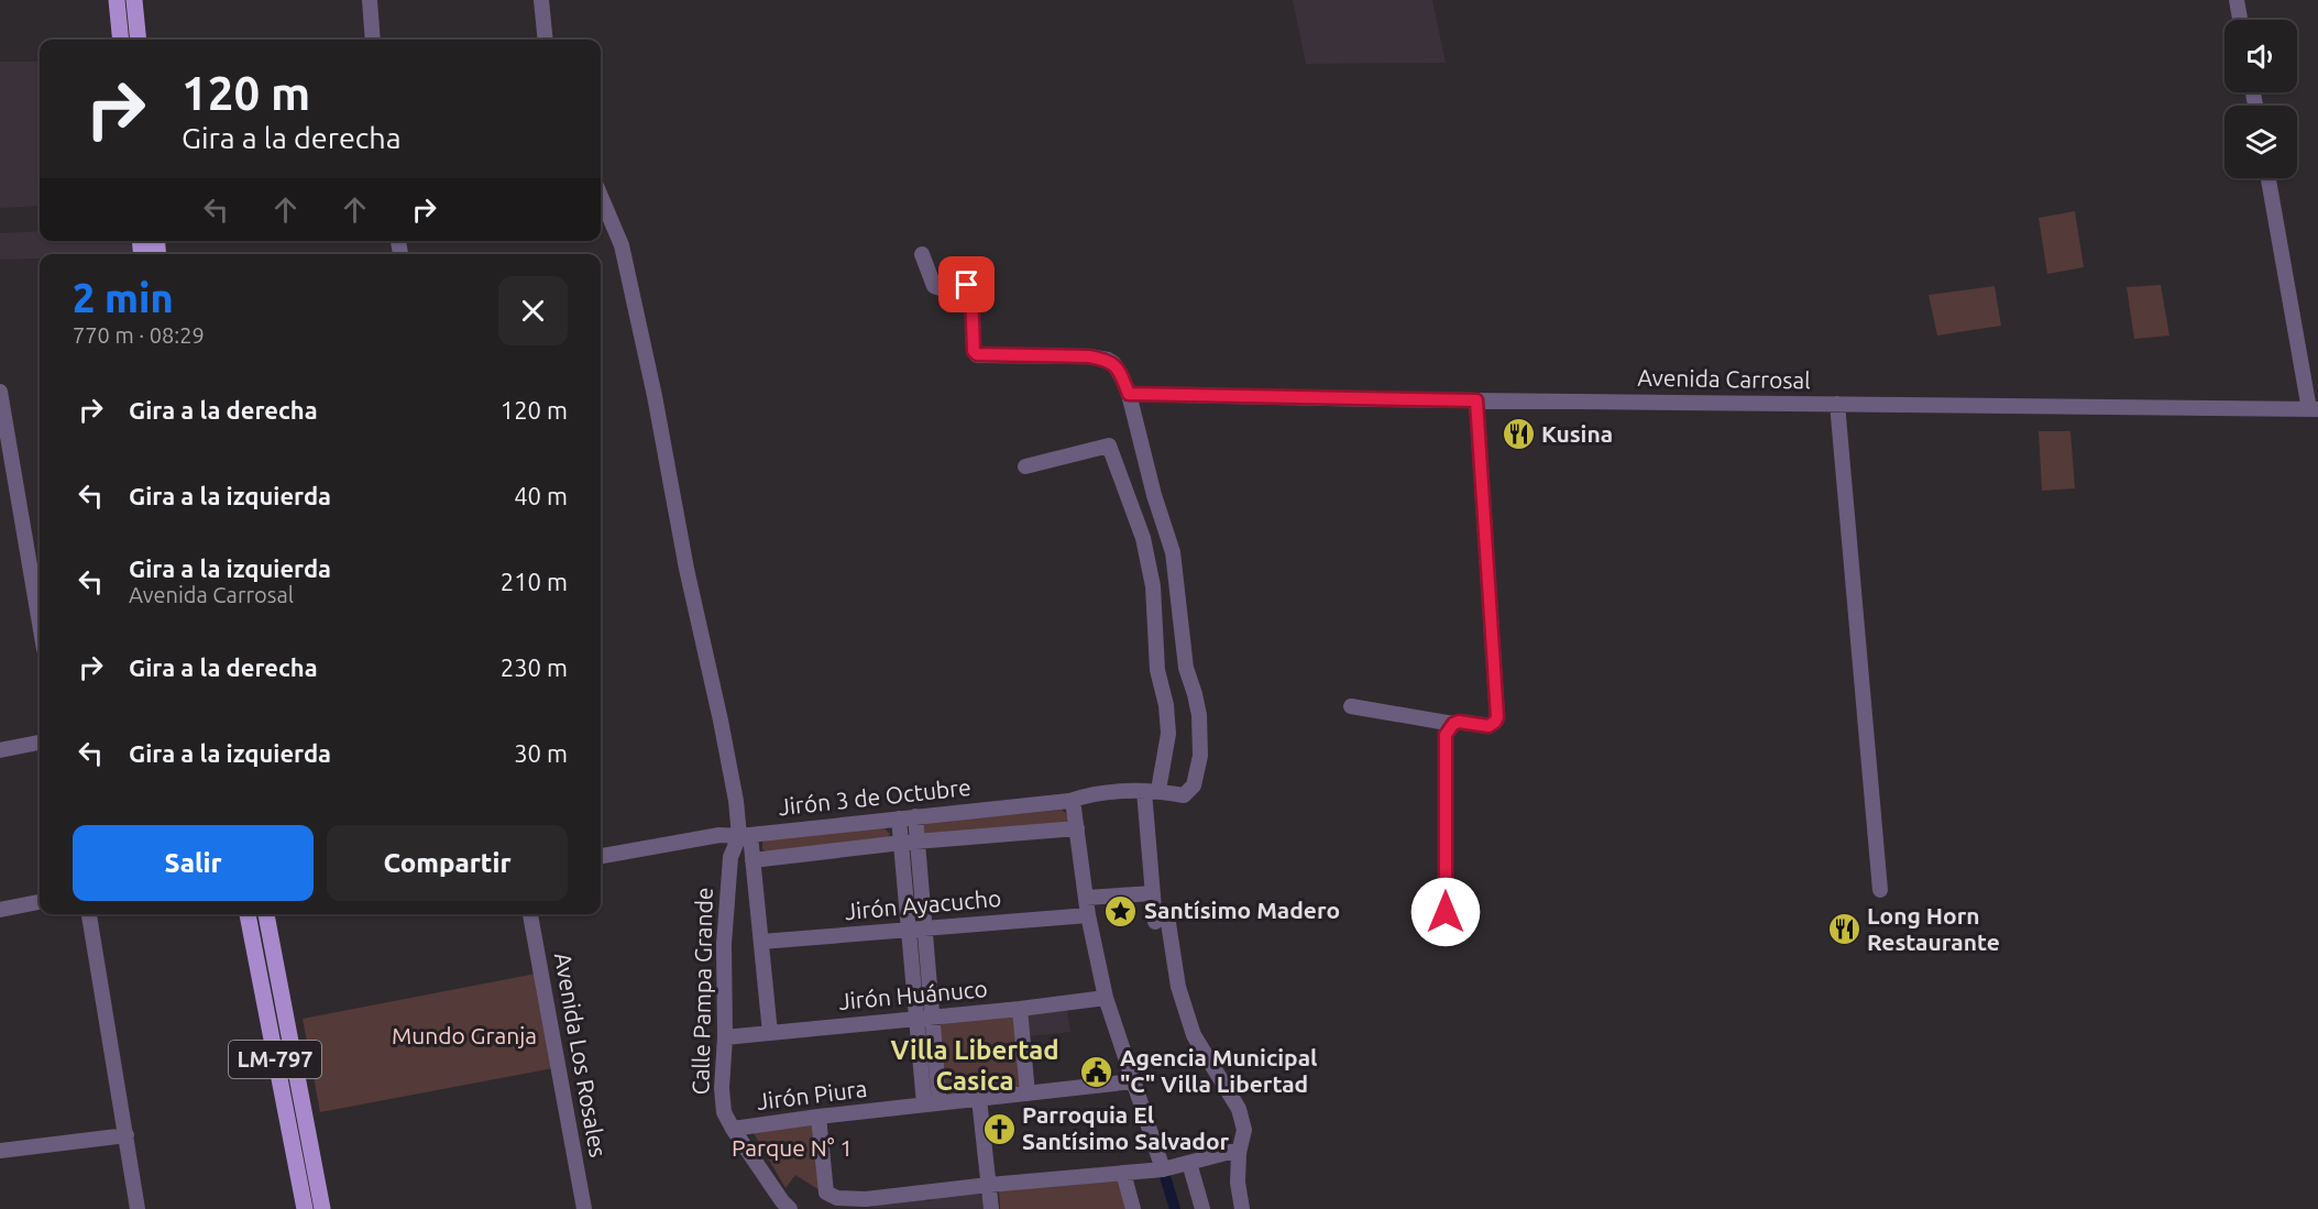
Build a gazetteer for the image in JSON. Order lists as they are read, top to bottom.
{
  "streets": {
    "main road": ["LM-797"],
    "street": [
      "Avenida Carrosal",
      "Jirón 3 de Octubre",
      "Jirón Ayacucho",
      "Calle Pampa Grande",
      "Jirón Huánuco",
      "Avenida Los Rosales",
      "Jirón Piura"
    ]
  },
  "crossings": [
    ["Avenida Carrosal", "Jirón 3 de Octubre"],
    ["Jirón 3 de Octubre", "Calle Pampa Grande"],
    ["Calle Pampa Grande", "Jirón Huánuco"],
    ["Calle Pampa Grande", "Jirón Piura"]
  ],
  "districts": ["Villa Libertad Casica"],
  "parks": ["Mundo Granja", "Parque N° 1"],
  "places": {
    "restaurant": ["Kusina", "Long Horn Restaurante"],
    "place": ["Santísimo Madero"],
    "public building": ["Agencia Municipal \"C\" Villa Libertad"],
    "church": ["Parroquia El Santísimo Salvador"]
  },
  "page": {
    "turn": ["120 m", "Gira a la derecha"],
    "heading": ["2 min", "770 m · 08:29"],
    "list": [
      {
        "name": "Gira a la derecha",
        "value": "120 m"
      },
      {
        "name": "Gira a la izquierda",
        "value": "40 m"
      },
      {
        "name": "Gira a la izquierda",
        "note": "Avenida Carrosal",
        "value": "210 m"
      },
      {
        "name": "Gira a la derecha",
        "value": "230 m"
      },
      {
        "name": "Gira a la izquierda",
        "value": "30 m"
      }
    ],
    "buttons": ["Salir", "Compartir"]
  }
}
